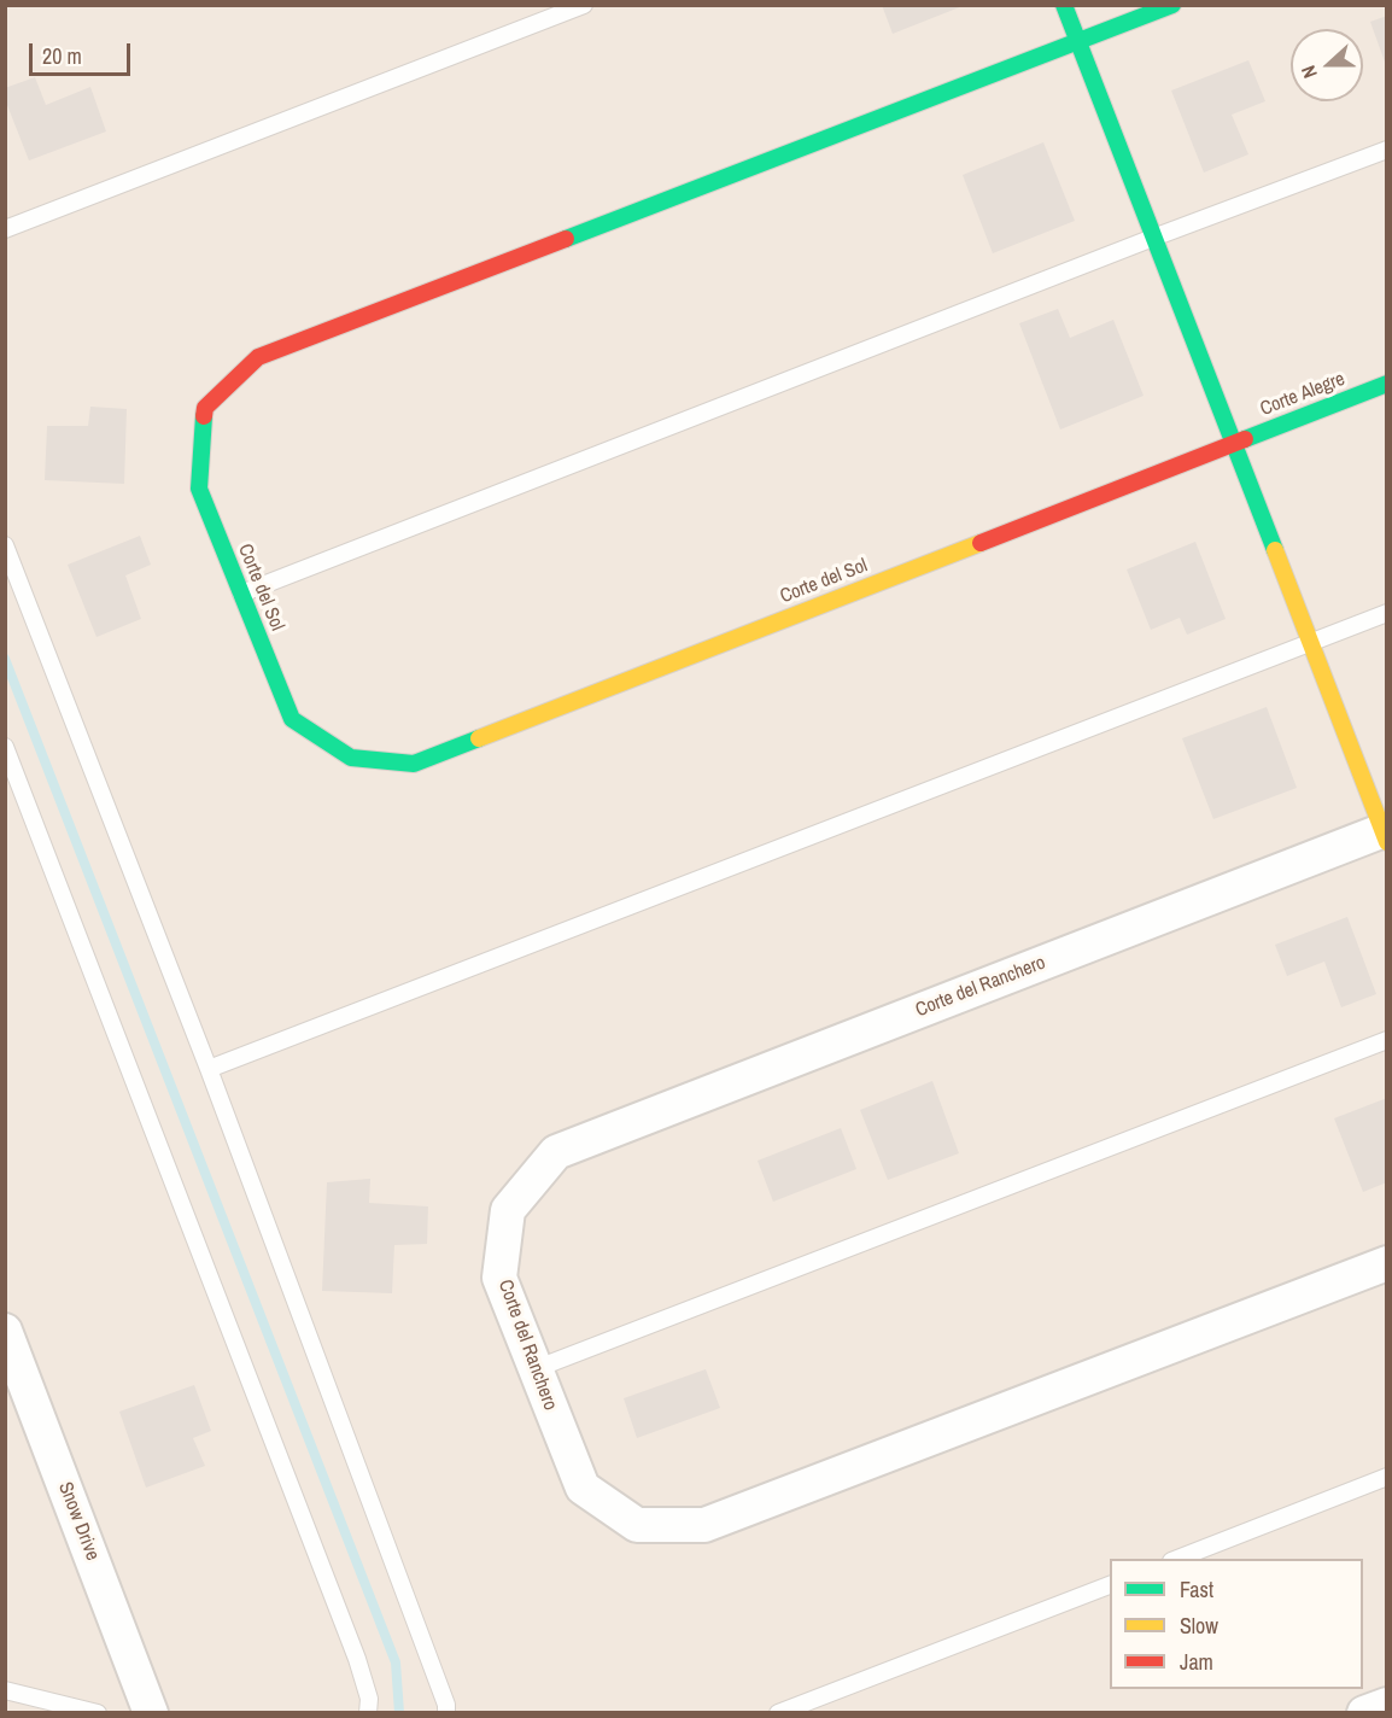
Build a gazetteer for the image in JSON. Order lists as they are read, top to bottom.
{
  "streets": {
    "street": [
      "Corte Alegre",
      "Corte del Sol",
      "Corte del Ranchero",
      "Snow Drive"
    ]
  },
  "crossings": [
    ["Corte Alegre", "Corte del Sol"]
  ],
  "legend": ["Fast", "Slow", "Jam"],
  "scale_bar": "20 m",
  "north": "left"
}
